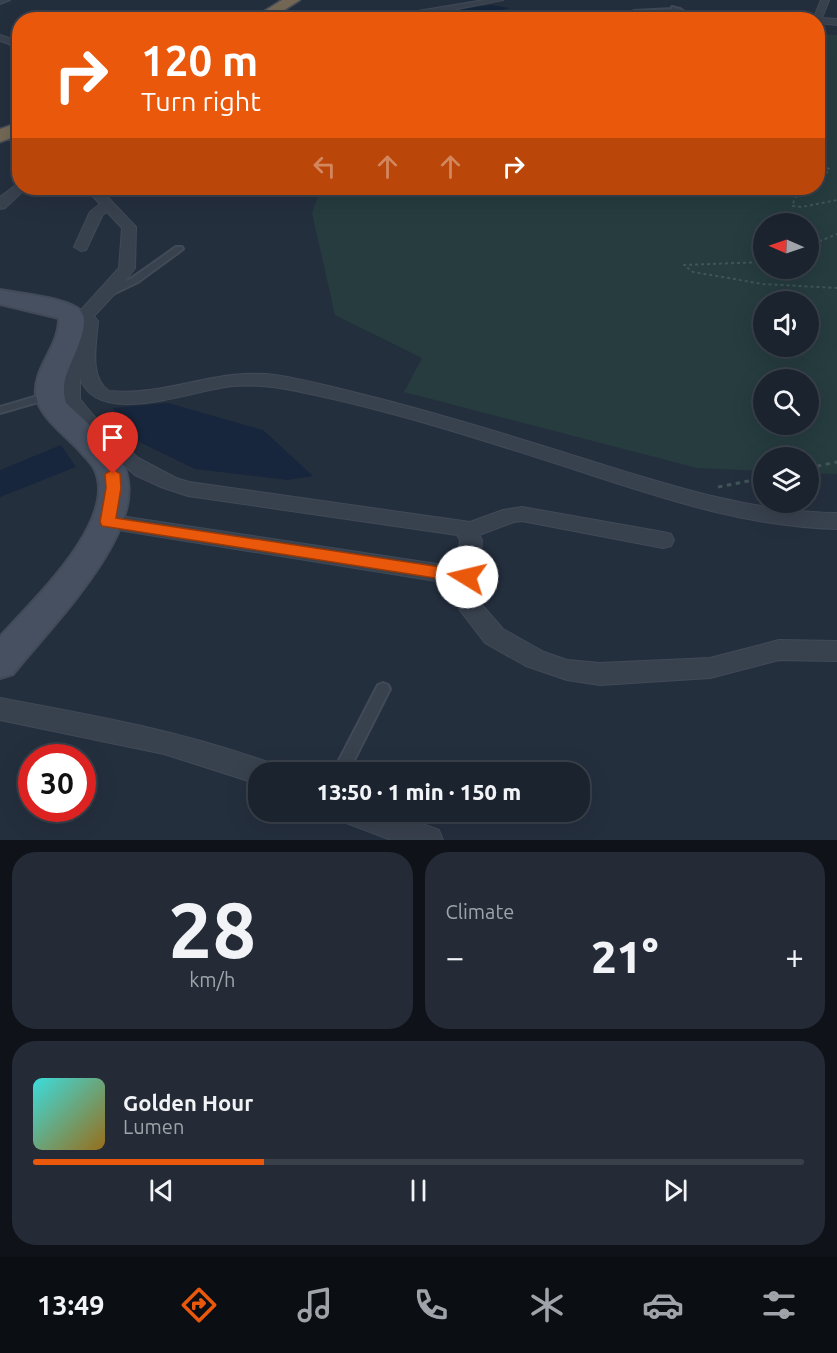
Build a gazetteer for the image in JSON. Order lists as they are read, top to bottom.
{
  "north": "left",
  "page": {
    "turn": ["120 m", "Turn right"],
    "limit": "30",
    "trip": "13:50 · 1 min · 150 m",
    "tile": [
      ["28", "km/h"],
      "Climate"
    ],
    "heat": ["−", "21°", "+"],
    "song": ["Golden Hour", "Lumen"],
    "tabs": "13:49"
  }
}
